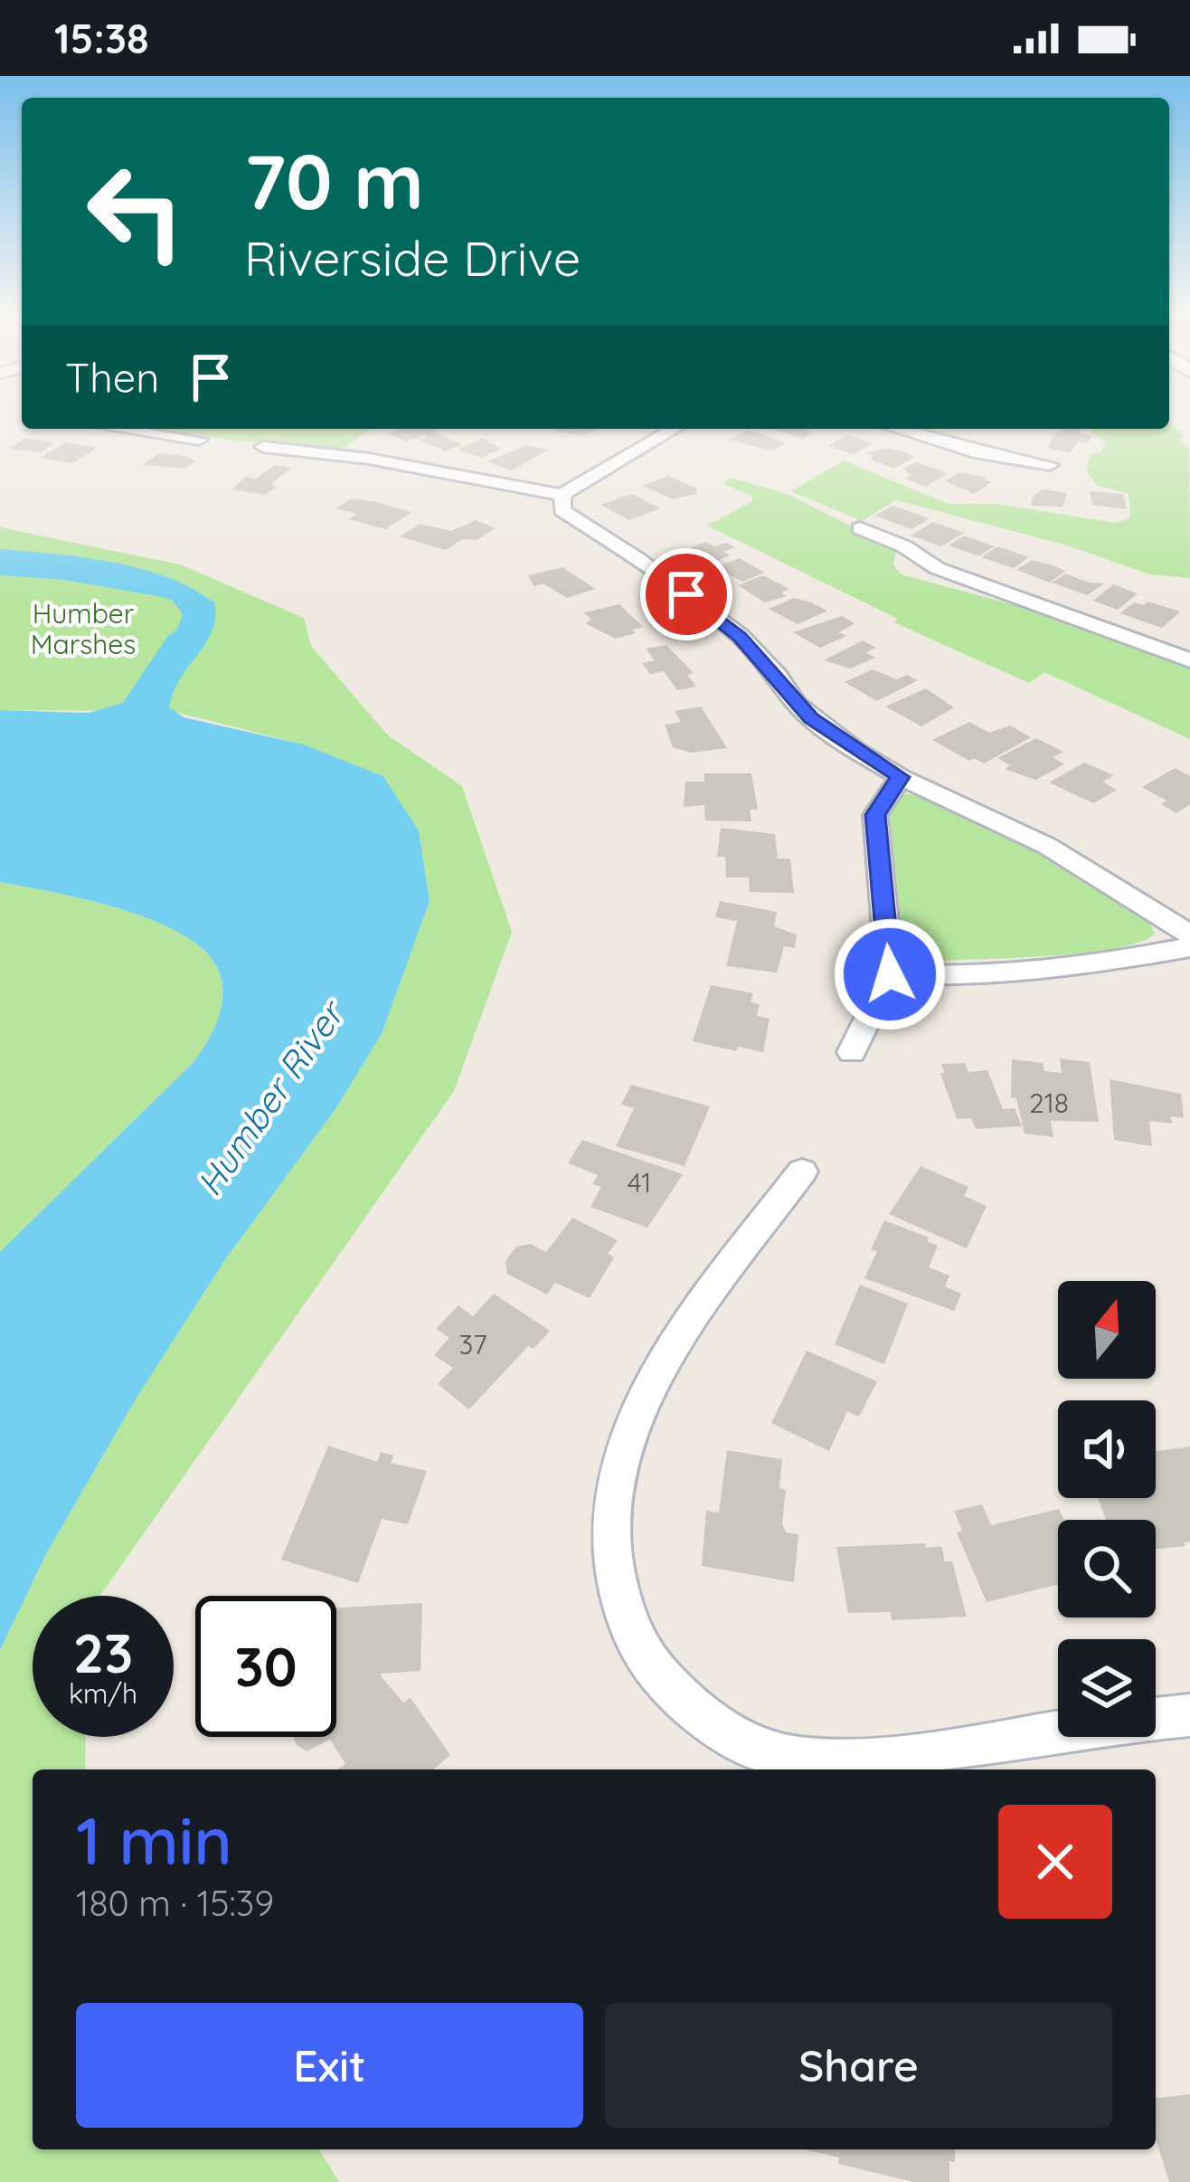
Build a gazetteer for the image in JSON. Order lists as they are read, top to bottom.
{
  "water": ["Humber River"],
  "parks": ["Humber Marshes"],
  "house_numbers": ["218", "41", "37"],
  "north": "top",
  "page": {
    "status": "15:38",
    "turn": ["70 m", "Riverside Drive"],
    "then": "Then",
    "speed": "23 km/h",
    "limit": "30",
    "heading": ["1 min", "180 m · 15:39"],
    "buttons": ["Exit", "Share"]
  }
}
